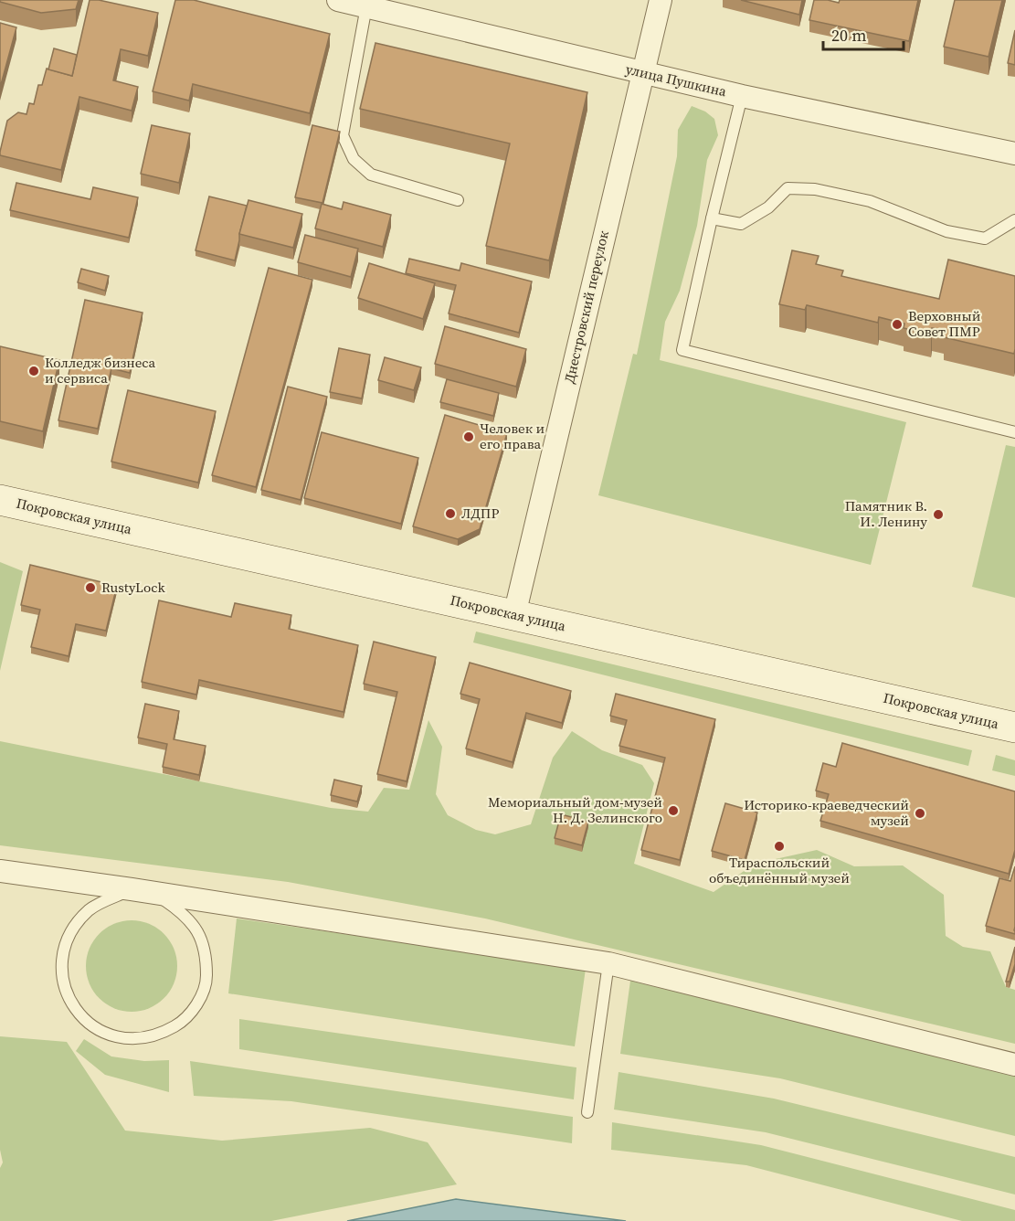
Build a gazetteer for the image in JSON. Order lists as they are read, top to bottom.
{
  "streets": {
    "main road": ["Покровская улица"],
    "street": ["улица Пушкина", "Днестровский переулок"]
  },
  "crossings": [
    ["улица Пушкина", "Днестровский переулок"],
    ["Днестровский переулок", "Покровская улица"]
  ],
  "places": [
    "Верховный Совет ПМР",
    "Колледж бизнеса и сервиса",
    "Человек и его права",
    "ЛДПР",
    "Памятник В. И. Ленину",
    "RustyLock",
    "Мемориальный дом-музей Н. Д. Зелинского",
    "Историко-краеведческий музей",
    "Тираспольский объединённый музей"
  ],
  "scale_bar": "20 m"
}
